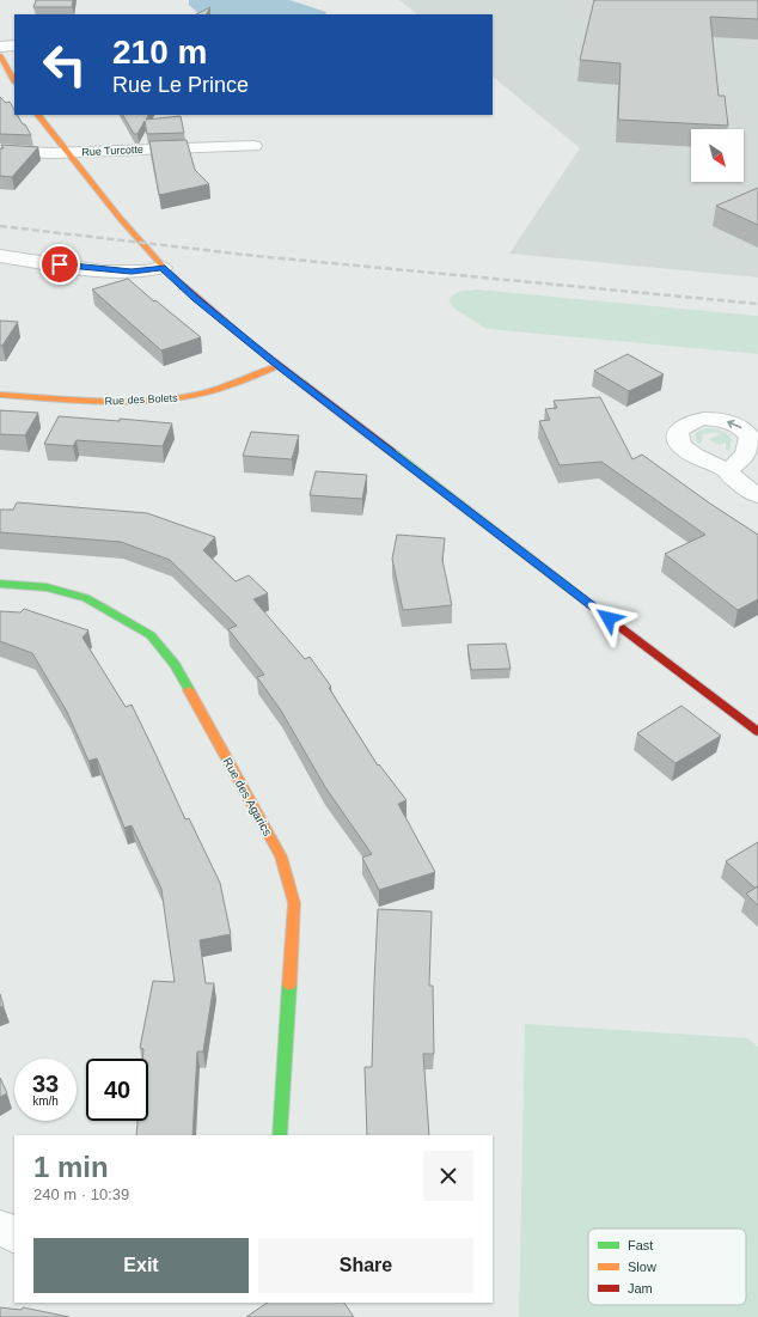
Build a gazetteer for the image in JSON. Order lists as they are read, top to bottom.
{
  "streets": {
    "street": ["Rue Turcotte", "Rue des Bolets", "Rue des Agarics"]
  },
  "legend": ["Fast", "Slow", "Jam"],
  "north": "bottom right",
  "page": {
    "turn": ["210 m", "Rue Le Prince"],
    "speed": "33 km/h",
    "limit": "40",
    "heading": ["1 min", "240 m · 10:39"],
    "buttons": ["Exit", "Share"]
  }
}
